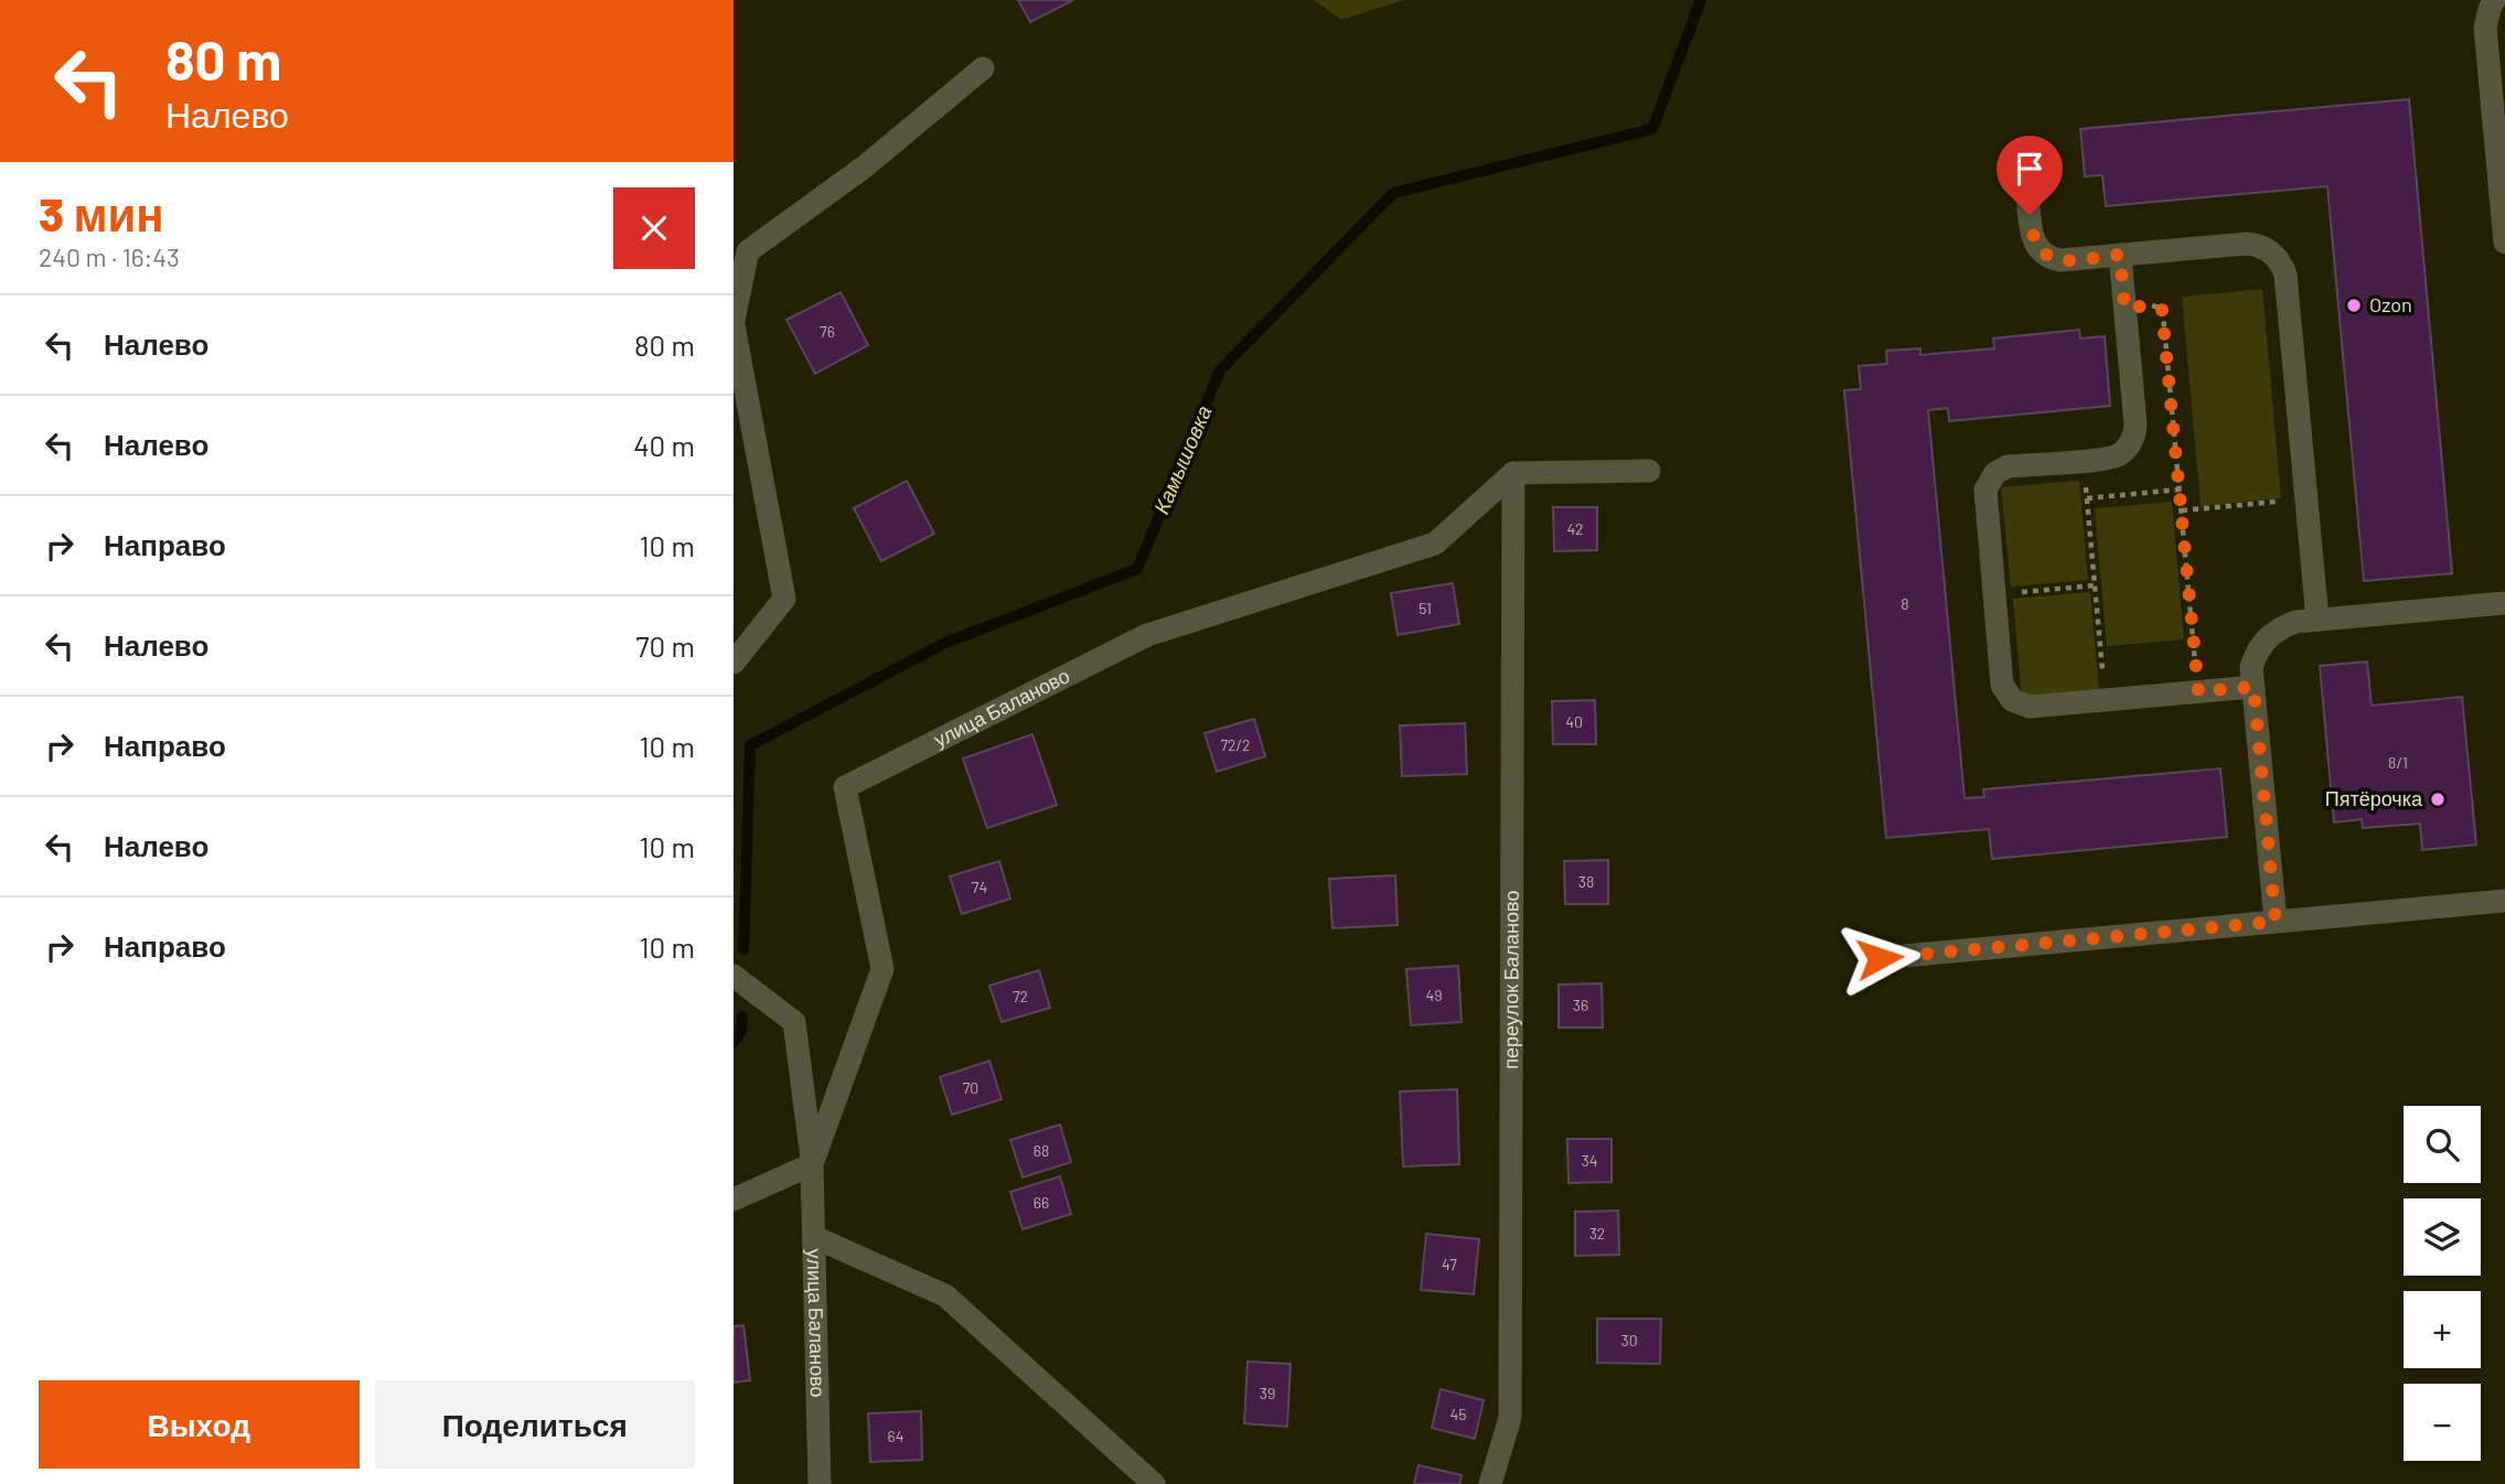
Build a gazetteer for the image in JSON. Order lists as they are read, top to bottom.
{
  "streets": {
    "street": ["улица Баланово", "переулок Баланово"]
  },
  "crossings": [
    ["улица Баланово", "переулок Баланово"]
  ],
  "water": ["Камышовка"],
  "places": ["Ozon", "Пятёрочка"],
  "house_numbers": [
    "76",
    "42",
    "8",
    "51",
    "40",
    "72/2",
    "8/1",
    "38",
    "74",
    "49",
    "72",
    "36",
    "70",
    "68",
    "34",
    "66",
    "32",
    "47",
    "30",
    "39",
    "45",
    "64"
  ],
  "page": {
    "turn": ["80 m", "Налево"],
    "heading": ["3 мин", "240 m · 16:43"],
    "list": [
      {
        "name": "Налево",
        "value": "80 m"
      },
      {
        "name": "Налево",
        "value": "40 m"
      },
      {
        "name": "Направо",
        "value": "10 m"
      },
      {
        "name": "Налево",
        "value": "70 m"
      },
      {
        "name": "Направо",
        "value": "10 m"
      },
      {
        "name": "Налево",
        "value": "10 m"
      },
      {
        "name": "Направо",
        "value": "10 m"
      }
    ],
    "map_buttons": ["+", "−"],
    "buttons": ["Выход", "Поделиться"]
  }
}
